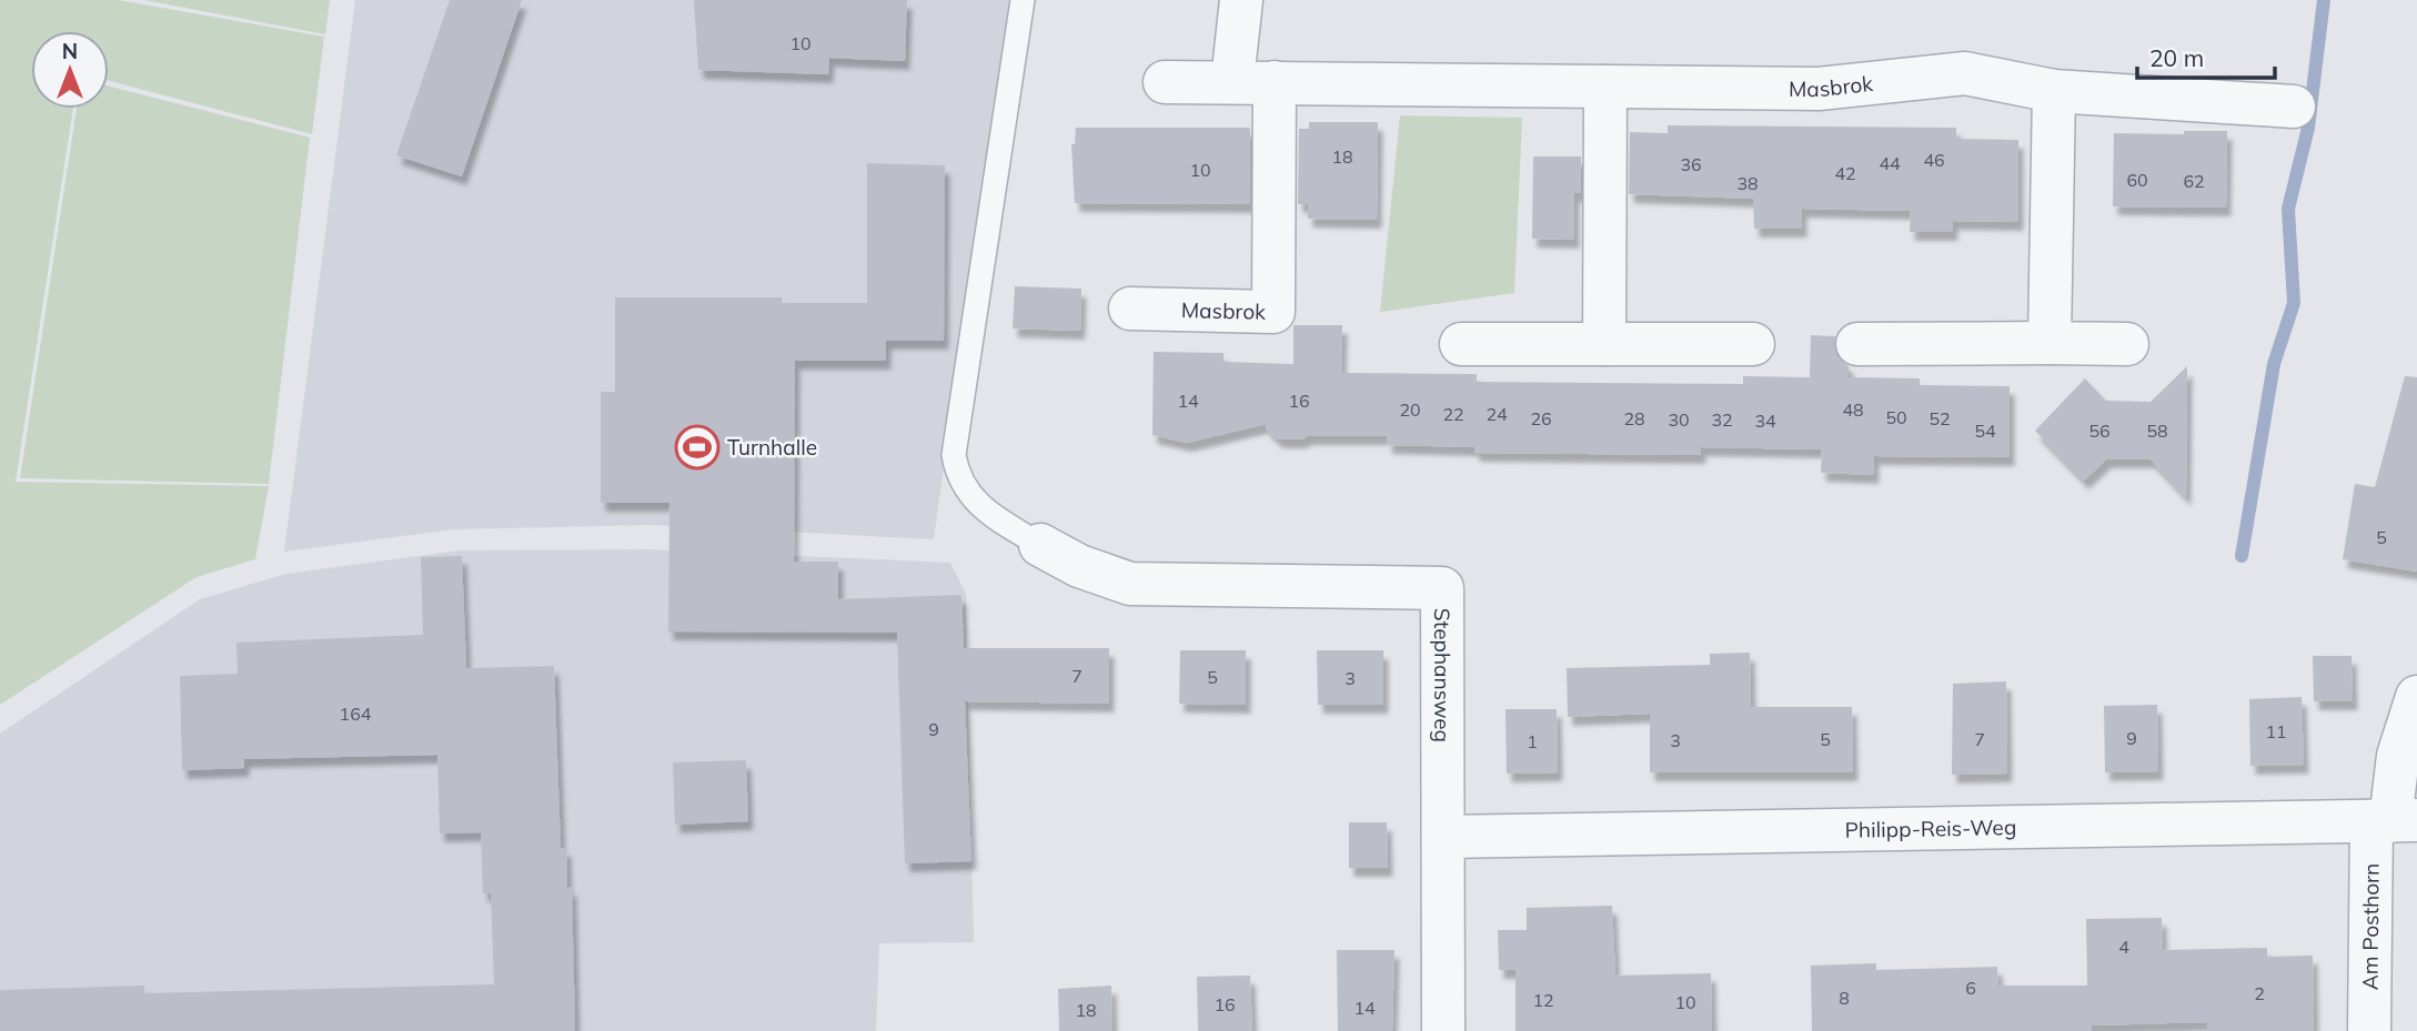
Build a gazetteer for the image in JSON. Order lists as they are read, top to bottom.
{
  "streets": {
    "street": [
      "Masbrok",
      "Stephansweg",
      "Philipp-Reis-Weg",
      "Am Posthorn"
    ]
  },
  "crossings": [
    ["Stephansweg", "Philipp-Reis-Weg"],
    ["Philipp-Reis-Weg", "Am Posthorn"]
  ],
  "places": {
    "sports": ["Turnhalle"]
  },
  "house_numbers": [
    "10",
    "18",
    "46",
    "44",
    "36",
    "10",
    "42",
    "60",
    "62",
    "38",
    "14",
    "16",
    "20",
    "48",
    "22",
    "24",
    "50",
    "26",
    "28",
    "52",
    "30",
    "32",
    "34",
    "54",
    "56",
    "58",
    "5",
    "7",
    "5",
    "3",
    "164",
    "9",
    "11",
    "9",
    "5",
    "7",
    "3",
    "1",
    "4",
    "6",
    "2",
    "8",
    "12",
    "10",
    "16",
    "14",
    "18"
  ],
  "scale_bar": "20 m",
  "north": "top"
}
